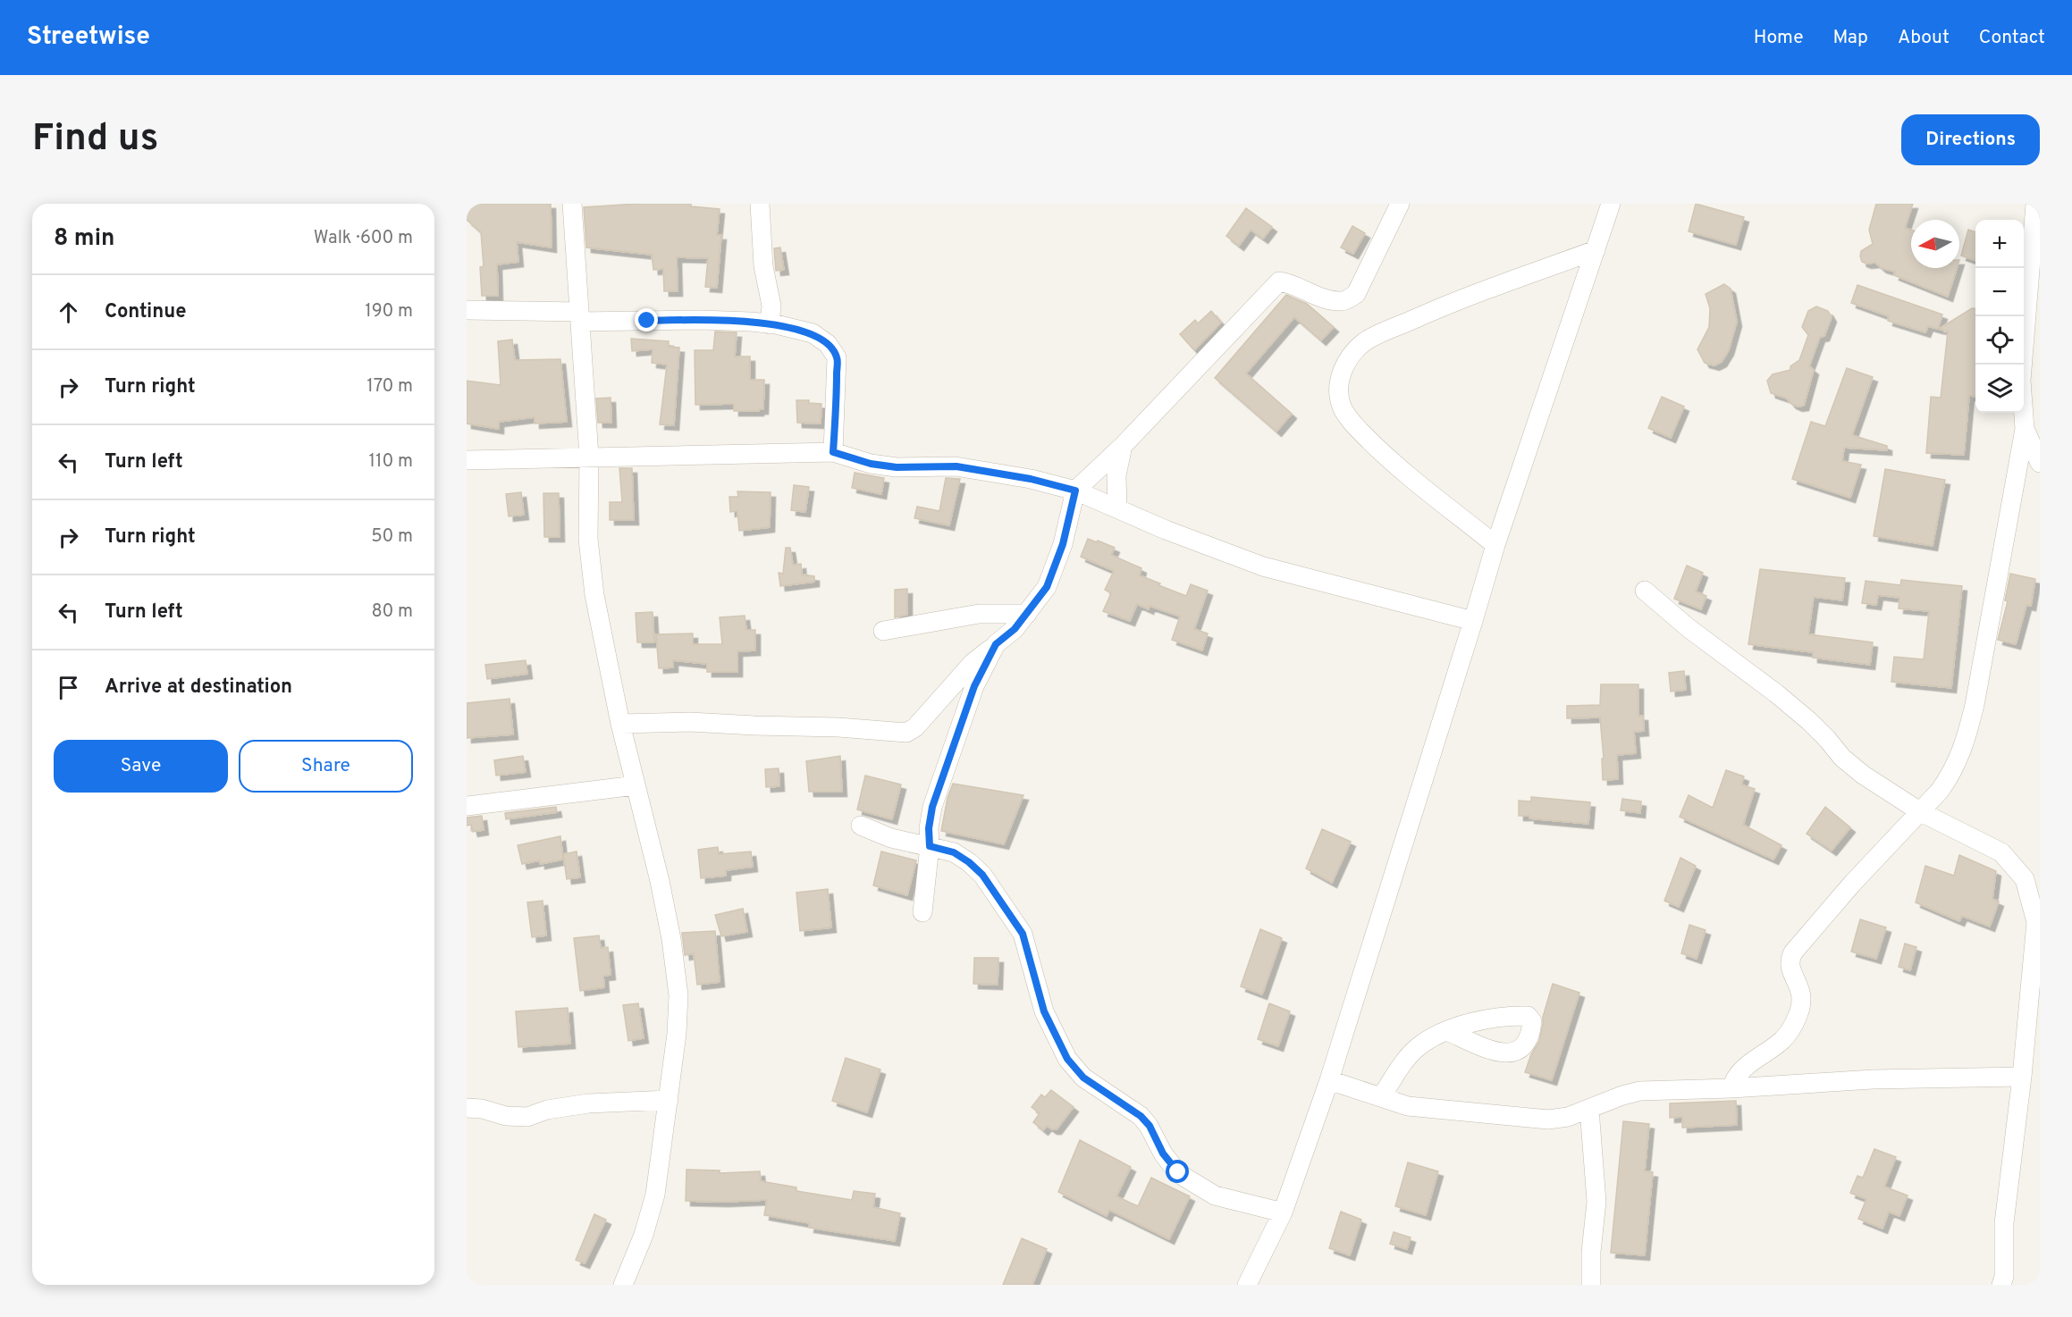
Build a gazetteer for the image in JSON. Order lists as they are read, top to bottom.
{
  "north": "left",
  "page": {
    "header": "Streetwise",
    "nav": [
      "Home",
      "Map",
      "About",
      "Contact"
    ],
    "buttons": [
      "Directions",
      ["Save", "Share"]
    ],
    "title": "Find us",
    "heading": ["8 min", "Walk · 600 m"],
    "map_buttons": ["+", "−"],
    "list": [
      ["Continue", "190 m"],
      ["Turn right", "170 m"],
      ["Turn left", "110 m"],
      ["Turn right", "50 m"],
      ["Turn left", "80 m"],
      "Arrive at destination"
    ]
  }
}
